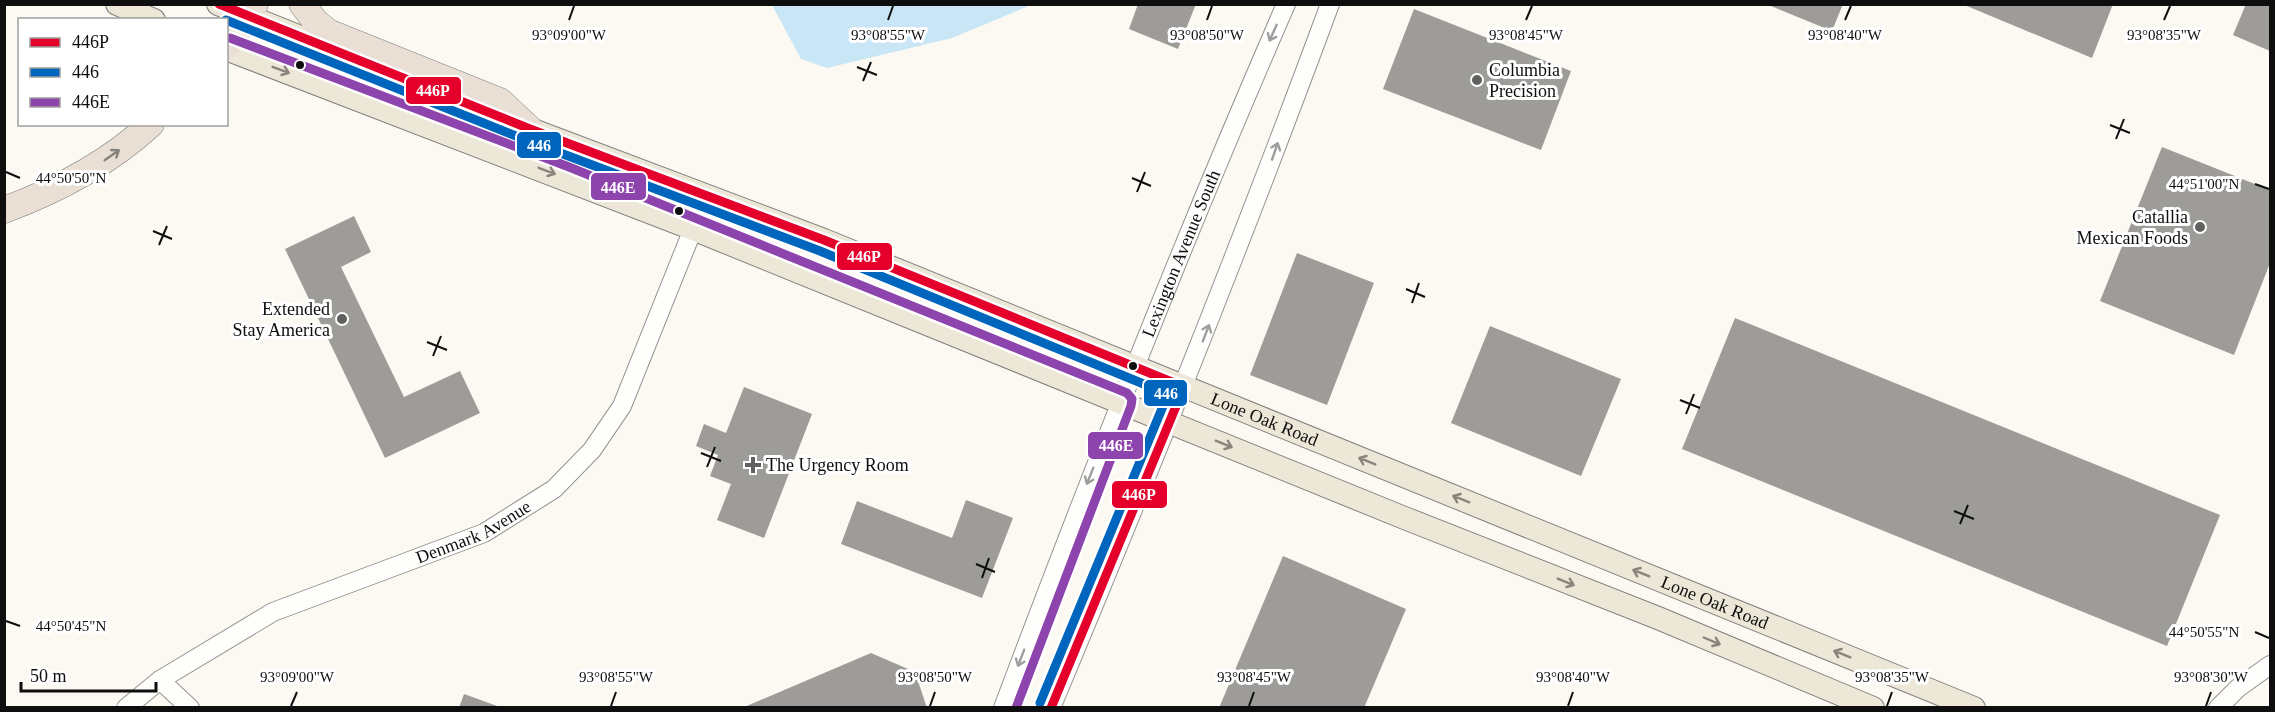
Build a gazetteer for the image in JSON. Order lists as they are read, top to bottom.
{
  "streets": {
    "main road": ["Lone Oak Road"],
    "street": ["Lexington Avenue South", "Denmark Avenue"]
  },
  "crossings": [
    ["Lexington Avenue South", "Lone Oak Road"],
    ["Lone Oak Road", "Denmark Avenue"]
  ],
  "places": {
    "other": ["Columbia Precision", "Catallia Mexican Foods", "Extended Stay America"],
    "health": ["The Urgency Room"]
  },
  "lines": ["transit line 446P", "transit line 446", "transit line 446E"],
  "legend": ["446P", "446", "446E"],
  "scale_bar": "50 m",
  "coordinates": [
    "93°09'00\"W",
    "93°08'55\"W",
    "93°08'50\"W",
    "93°08'45\"W",
    "93°08'40\"W",
    "93°08'35\"W",
    "44°50'50\"N",
    "44°51'00\"N",
    "44°50'45\"N",
    "44°50'55\"N",
    "93°08'30\"W"
  ]
}
